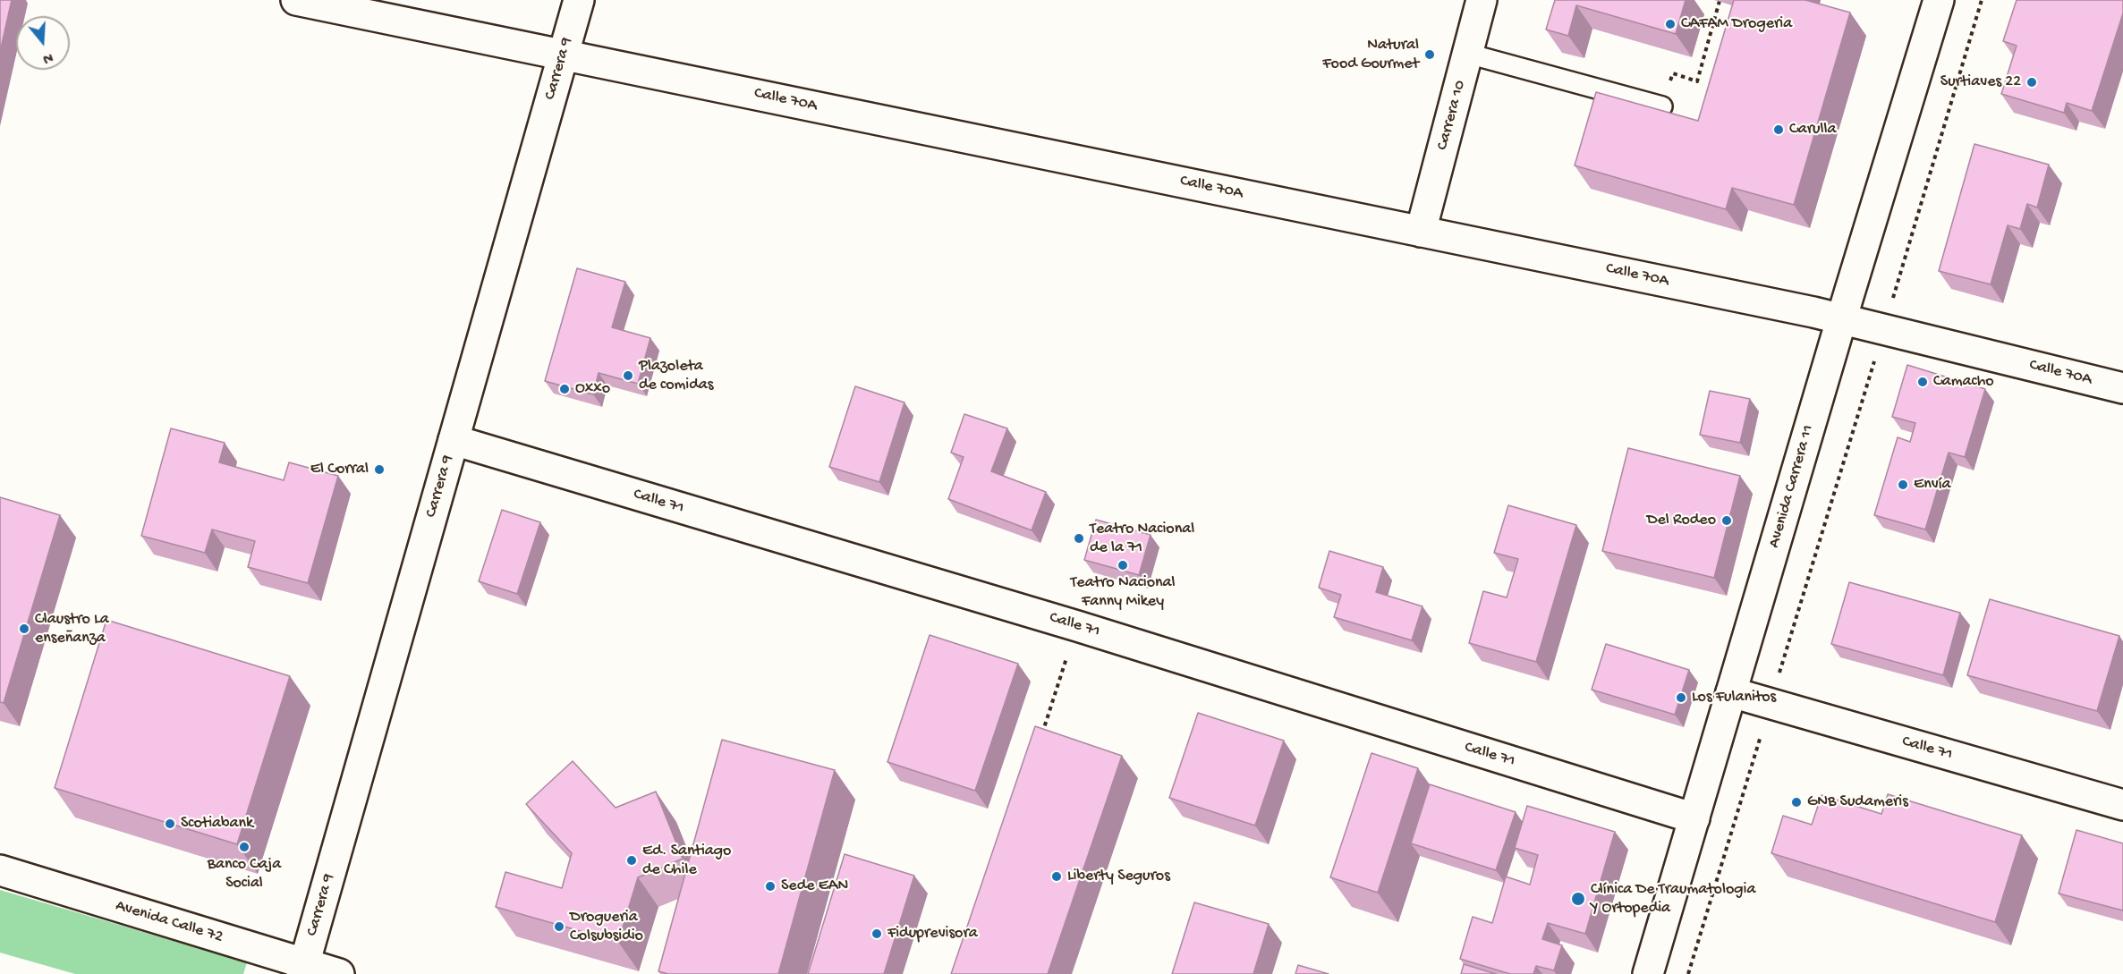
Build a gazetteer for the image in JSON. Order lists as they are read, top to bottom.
{
  "streets": {
    "street": [
      "Carrera 9",
      "Calle 70A",
      "Carrera 10",
      "Avenida Carrera 11",
      "Calle 71",
      "Avenida Calle 72"
    ]
  },
  "crossings": [
    ["Carrera 9", "Calle 70A"],
    ["Carrera 9", "Calle 71"],
    ["Carrera 9", "Avenida Calle 72"],
    ["Calle 70A", "Carrera 10"],
    ["Calle 70A", "Avenida Carrera 11"],
    ["Avenida Carrera 11", "Calle 71"]
  ],
  "places": [
    "CAFAM Drogeria",
    "Natural Food Gourmet",
    "Surtiaves 22",
    "Carulla",
    "Plazoleta de comidas",
    "Camacho",
    "Oxxo",
    "El Corral",
    "Envía",
    "Del Rodeo",
    "Teatro Nacional de la 71",
    "Teatro Nacional Fanny Mikey",
    "Claustro La enseñanza",
    "Los Fulanitos",
    "GNB Sudameris",
    "Scotiabank",
    "Banco Caja Social",
    "Ed. Santiago de Chile",
    "Liberty Seguros",
    "Sede EAN",
    "Clínica De Traumatologia Y Ortopedia",
    "Drogueria Colsubsidio",
    "Fiduprevisora"
  ],
  "north": "bottom"
}
